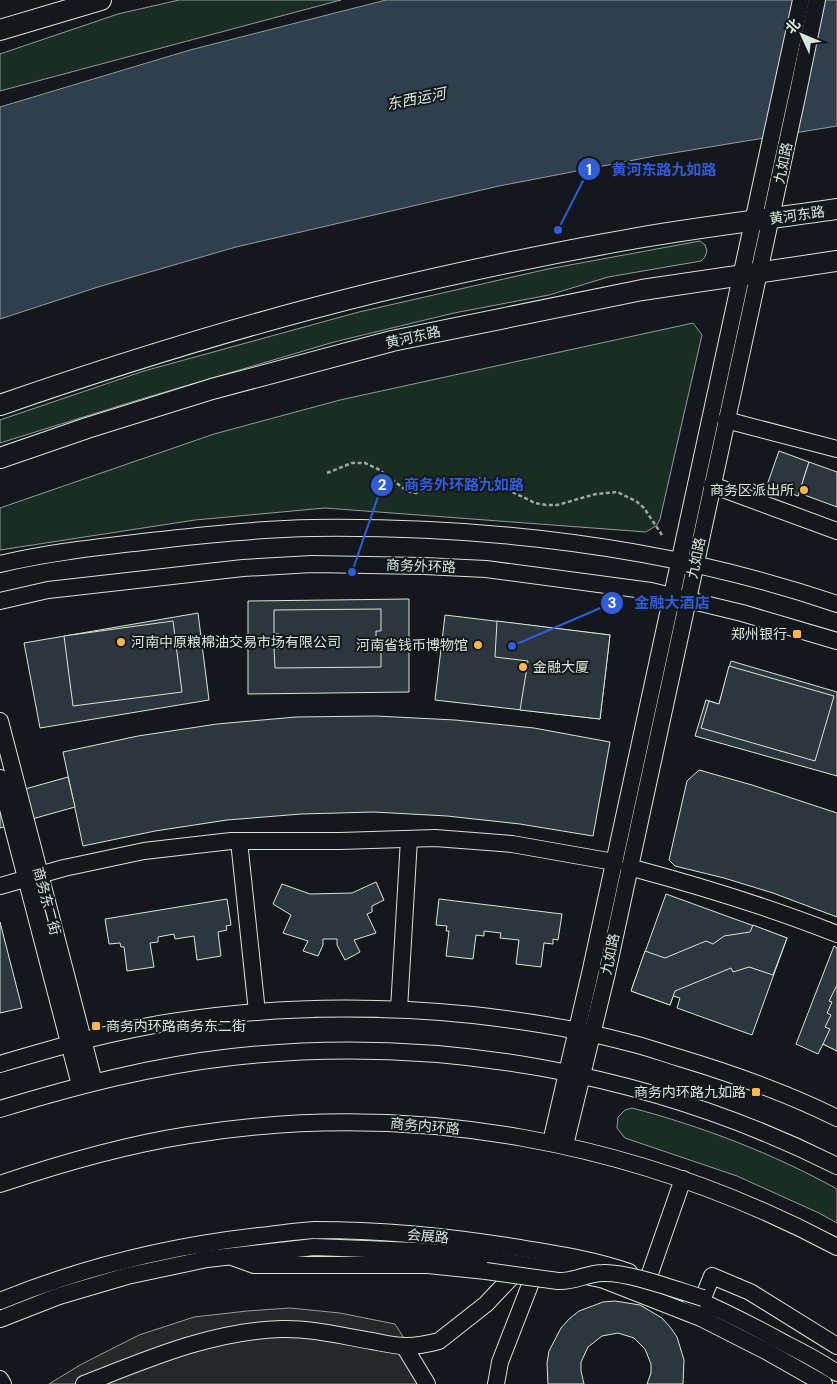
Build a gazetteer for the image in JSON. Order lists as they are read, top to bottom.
{
  "streets": {
    "main road": ["黄河东路"],
    "street": [
      "九如路",
      "商务外环路",
      "商务东二街",
      "商务内环路",
      "会展路"
    ]
  },
  "crossings": [
    ["九如路", "黄河东路"],
    ["九如路", "商务外环路"],
    ["九如路", "商务内环路"]
  ],
  "water": ["东西运河"],
  "places": {
    "other": [
      "黄河东路九如路",
      "商务区派出所",
      "商务外环路九如路",
      "河南中原粮棉油交易市场有限公司",
      "河南省钱币博物馆",
      "金融大酒店",
      "金融大厦"
    ],
    "transit": ["郑州银行", "商务内环路商务东二街", "商务内环路九如路"]
  },
  "north": "top left"
}
